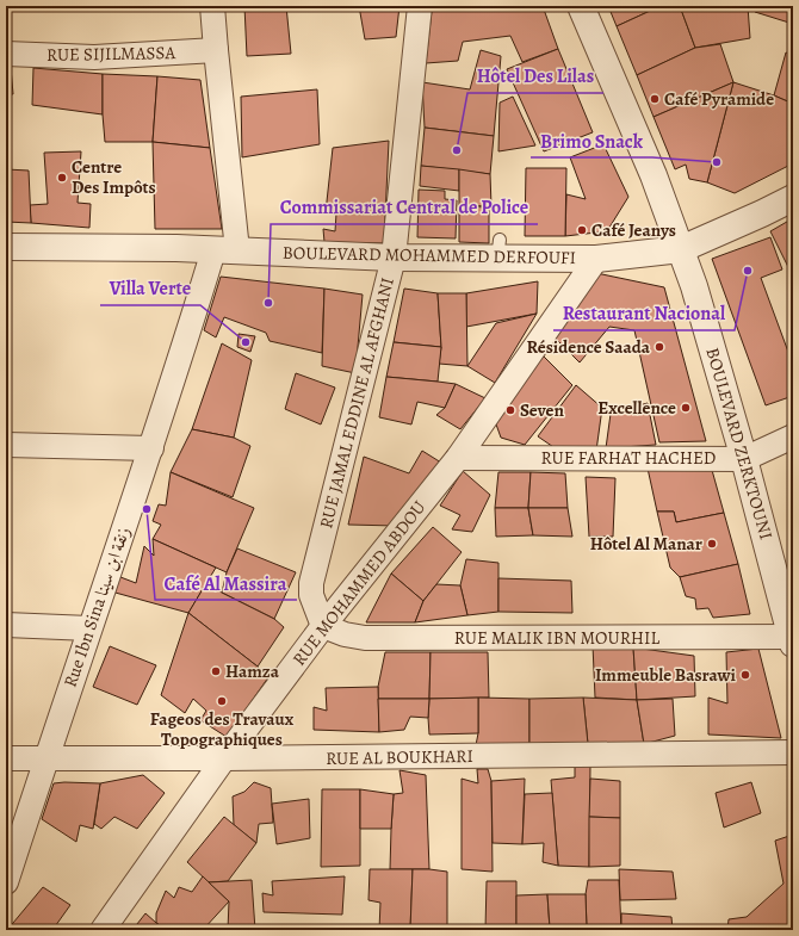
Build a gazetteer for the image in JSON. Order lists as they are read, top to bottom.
{
  "streets": {
    "street": [
      "RUE SIJILMASSA",
      "BOULEVARD MOHAMMED DERFOUFI",
      "RUE JAMAL EDDINE AL AFGHANI",
      "BOULEVARD ZERKTOUNI",
      "RUE FARHAT HACHED",
      "RUE MOHAMMED ABDOU",
      "Rue Ibn Sina زنقة ابن سينا",
      "RUE MALIK IBN MOURHIL",
      "RUE AL BOUKHARI"
    ]
  },
  "crossings": [
    ["BOULEVARD MOHAMMED DERFOUFI", "RUE JAMAL EDDINE AL AFGHANI"],
    ["BOULEVARD MOHAMMED DERFOUFI", "BOULEVARD ZERKTOUNI"],
    ["BOULEVARD MOHAMMED DERFOUFI", "RUE MOHAMMED ABDOU"],
    ["BOULEVARD MOHAMMED DERFOUFI", "Rue Ibn Sina زنقة ابن سينا"],
    ["RUE JAMAL EDDINE AL AFGHANI", "RUE MOHAMMED ABDOU"],
    ["RUE JAMAL EDDINE AL AFGHANI", "RUE MALIK IBN MOURHIL"],
    ["BOULEVARD ZERKTOUNI", "RUE FARHAT HACHED"],
    ["BOULEVARD ZERKTOUNI", "RUE MALIK IBN MOURHIL"],
    ["RUE FARHAT HACHED", "RUE MOHAMMED ABDOU"],
    ["RUE MOHAMMED ABDOU", "RUE MALIK IBN MOURHIL"],
    ["RUE MOHAMMED ABDOU", "RUE AL BOUKHARI"],
    ["Rue Ibn Sina زنقة ابن سينا", "RUE AL BOUKHARI"]
  ],
  "places": [
    "Café Pyramide",
    "Hôtel Des Lilas",
    "Brimo Snack",
    "Centre Des Impôts",
    "Café Jeanys",
    "Restaurant Nacional",
    "Commissariat Central de Police",
    "Villa Verte",
    "Résidence Saada",
    "Excellence",
    "Seven",
    "Café Al Massira",
    "Hôtel Al Manar",
    "Hamza",
    "Immeuble Basrawi",
    "Fageos des Travaux Topographiques"
  ]
}
